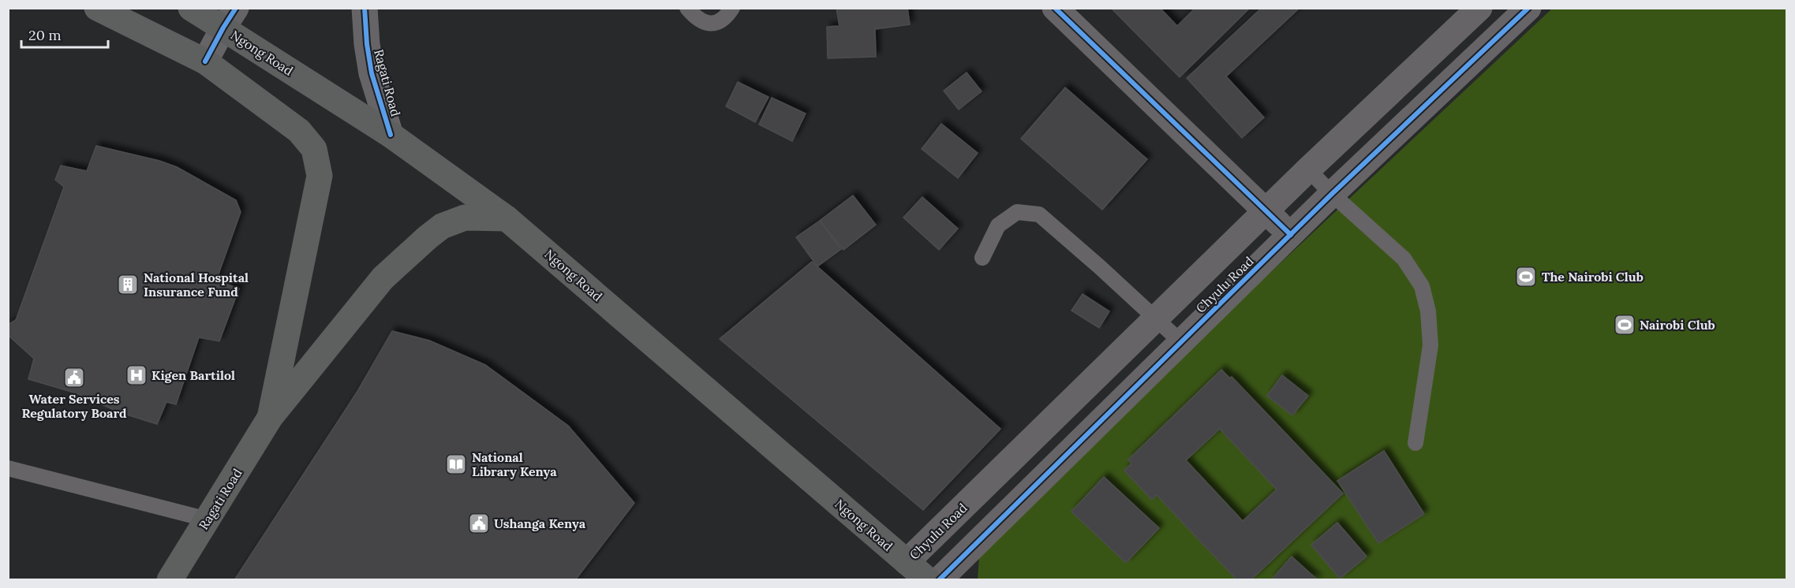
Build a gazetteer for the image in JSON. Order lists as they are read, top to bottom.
{
  "streets": {
    "main road": ["Ngong Road", "Ragati Road"],
    "street": ["Chyulu Road"]
  },
  "crossings": [
    ["Ngong Road", "Ragati Road"],
    ["Ngong Road", "Chyulu Road"]
  ],
  "places": {
    "sports": ["The Nairobi Club", "Nairobi Club"],
    "building": ["National Hospital Insurance Fund"],
    "hospital": ["Kigen Bartilol"],
    "public building": ["Water Services Regulatory Board", "Ushanga Kenya"],
    "library": ["National Library Kenya"]
  },
  "scale_bar": "20 m"
}
